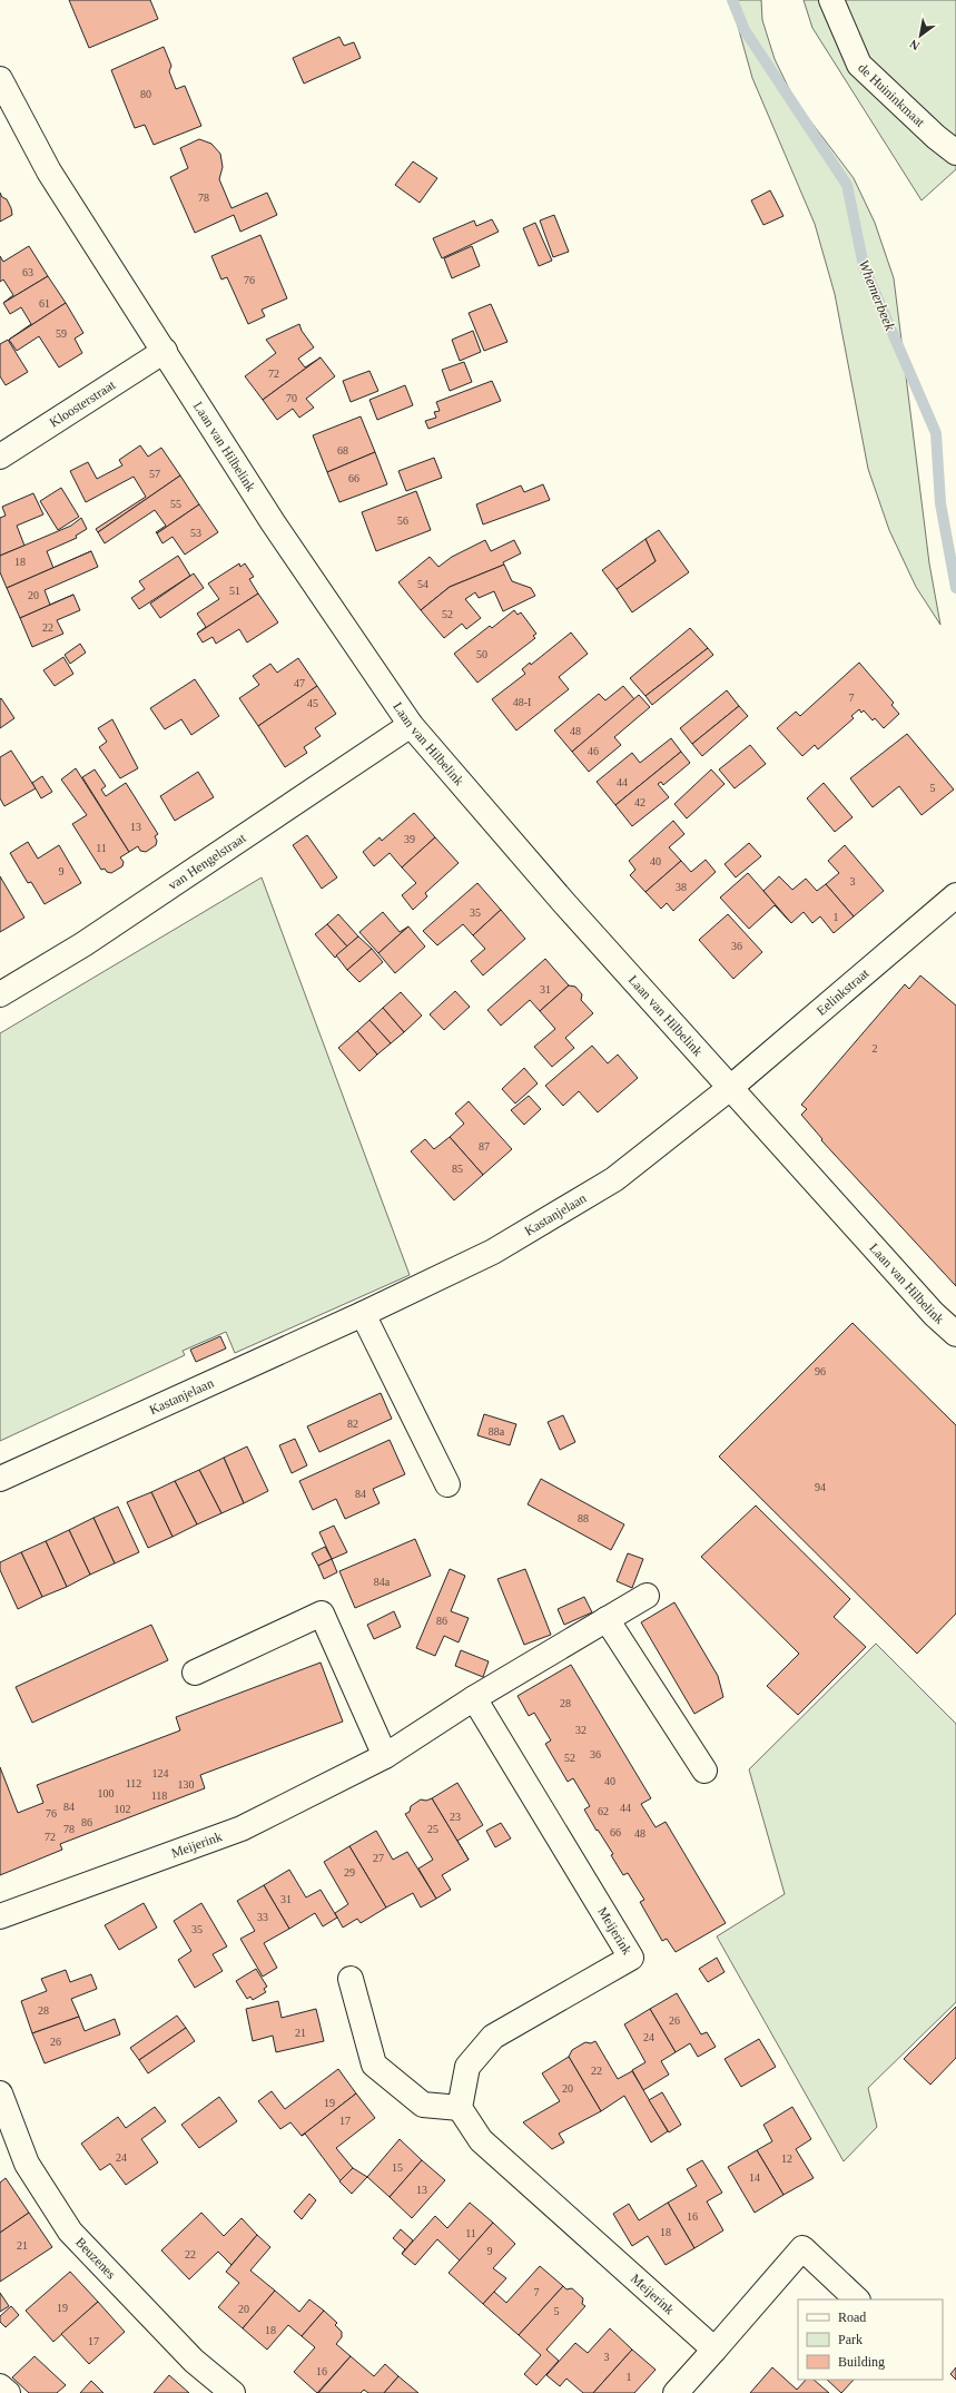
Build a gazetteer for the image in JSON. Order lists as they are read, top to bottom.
{
  "streets": {
    "street": [
      "de Huininkmaat",
      "Kloosterstraat",
      "Laan van Hilbelink",
      "van Hengelstraat",
      "Eelinkstraat",
      "Kastanjelaan",
      "Meijerink",
      "Beuzenes"
    ]
  },
  "crossings": [
    ["Kloosterstraat", "Laan van Hilbelink"],
    ["Laan van Hilbelink", "van Hengelstraat"],
    ["Laan van Hilbelink", "Eelinkstraat"],
    ["Laan van Hilbelink", "Kastanjelaan"],
    ["Eelinkstraat", "Kastanjelaan"]
  ],
  "water": ["Whemerbeek"],
  "house_numbers": [
    "80",
    "78",
    "63",
    "76",
    "61",
    "59",
    "72",
    "70",
    "68",
    "57",
    "66",
    "55",
    "56",
    "53",
    "18",
    "54",
    "51",
    "20",
    "52",
    "22",
    "50",
    "47",
    "7",
    "48-I",
    "45",
    "48",
    "46",
    "44",
    "5",
    "42",
    "13",
    "39",
    "11",
    "40",
    "9",
    "3",
    "38",
    "35",
    "1",
    "36",
    "31",
    "2",
    "87",
    "85",
    "96",
    "82",
    "88a",
    "94",
    "84",
    "88",
    "84a",
    "86",
    "28",
    "32",
    "36",
    "52",
    "124",
    "40",
    "112",
    "130",
    "100",
    "118",
    "84",
    "44",
    "102",
    "62",
    "76",
    "23",
    "86",
    "78",
    "25",
    "66",
    "48",
    "72",
    "27",
    "29",
    "31",
    "33",
    "35",
    "28",
    "26",
    "21",
    "24",
    "26",
    "22",
    "20",
    "19",
    "17",
    "24",
    "12",
    "15",
    "14",
    "13",
    "16",
    "18",
    "11",
    "21",
    "9",
    "22",
    "7",
    "19",
    "20",
    "5",
    "18",
    "17",
    "3",
    "16",
    "1"
  ],
  "legend": ["Road", "Park", "Building"],
  "north": "bottom left"
}
